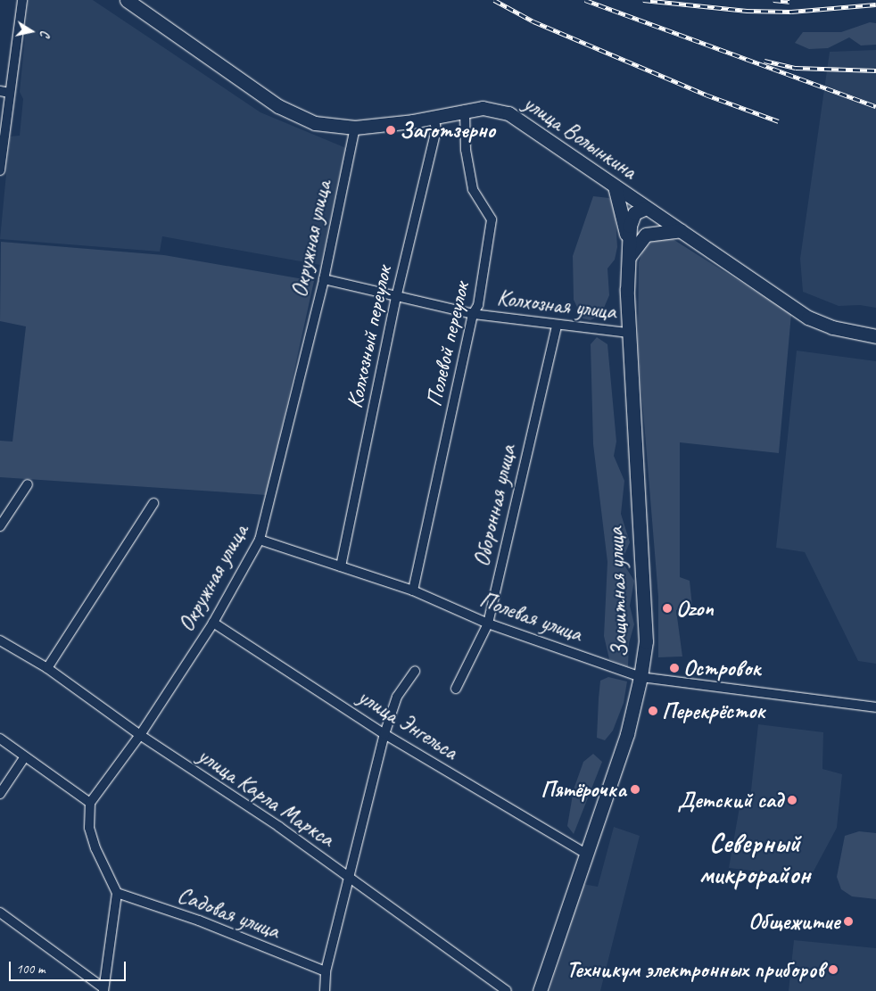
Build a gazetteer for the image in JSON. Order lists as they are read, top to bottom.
{
  "streets": {
    "street": [
      "улица Волынкина",
      "Окружная улица",
      "Колхозная улица",
      "Колхозный переулок",
      "Полевой переулок",
      "Оборонная улица",
      "Защитная улица",
      "Полевая улица",
      "улица Энгельса",
      "улица Карла Маркса",
      "Садовая улица"
    ]
  },
  "crossings": [
    ["улица Волынкина", "Окружная улица"],
    ["улица Волынкина", "Колхозный переулок"],
    ["улица Волынкина", "Полевой переулок"],
    ["Окружная улица", "Колхозная улица"],
    ["Окружная улица", "Полевая улица"],
    ["Окружная улица", "улица Энгельса"],
    ["Окружная улица", "улица Карла Маркса"],
    ["Колхозная улица", "Колхозный переулок"],
    ["Колхозная улица", "Полевой переулок"],
    ["Колхозная улица", "Оборонная улица"],
    ["Колхозная улица", "Защитная улица"],
    ["Колхозный переулок", "Полевая улица"],
    ["Полевой переулок", "Полевая улица"],
    ["Оборонная улица", "Полевая улица"],
    ["Защитная улица", "Полевая улица"],
    ["Защитная улица", "улица Энгельса"]
  ],
  "districts": ["Северный микрорайон"],
  "places": [
    "Заготзерно",
    "Ozon",
    "Островок",
    "Перекрёсток",
    "Пятёрочка",
    "Детский сад",
    "Общежитие",
    "Техникум электронных приборов"
  ],
  "scale_bar": "100 m",
  "north": "right"
}
